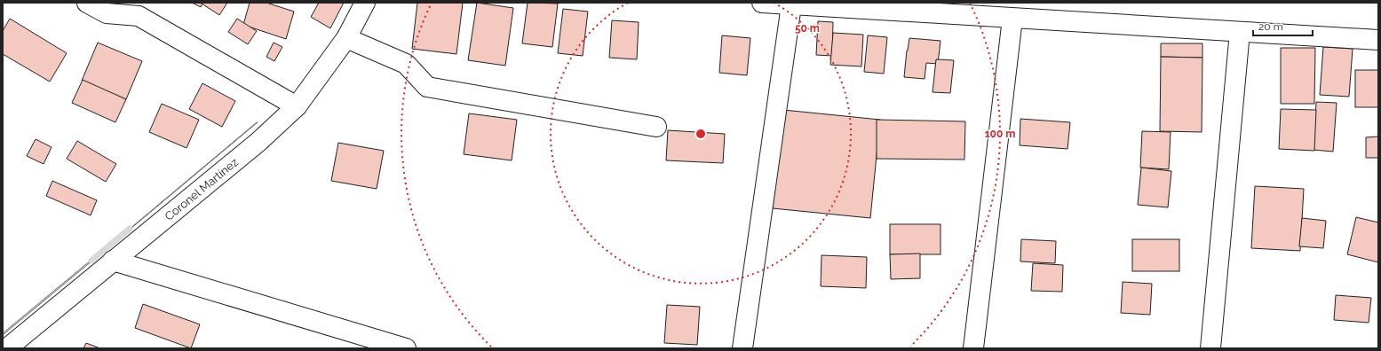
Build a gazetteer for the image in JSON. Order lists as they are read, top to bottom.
{
  "streets": {
    "street": ["Coronel Martínez"]
  },
  "scale_bar": "20 m",
  "rings": ["50 m", "100 m"]
}
